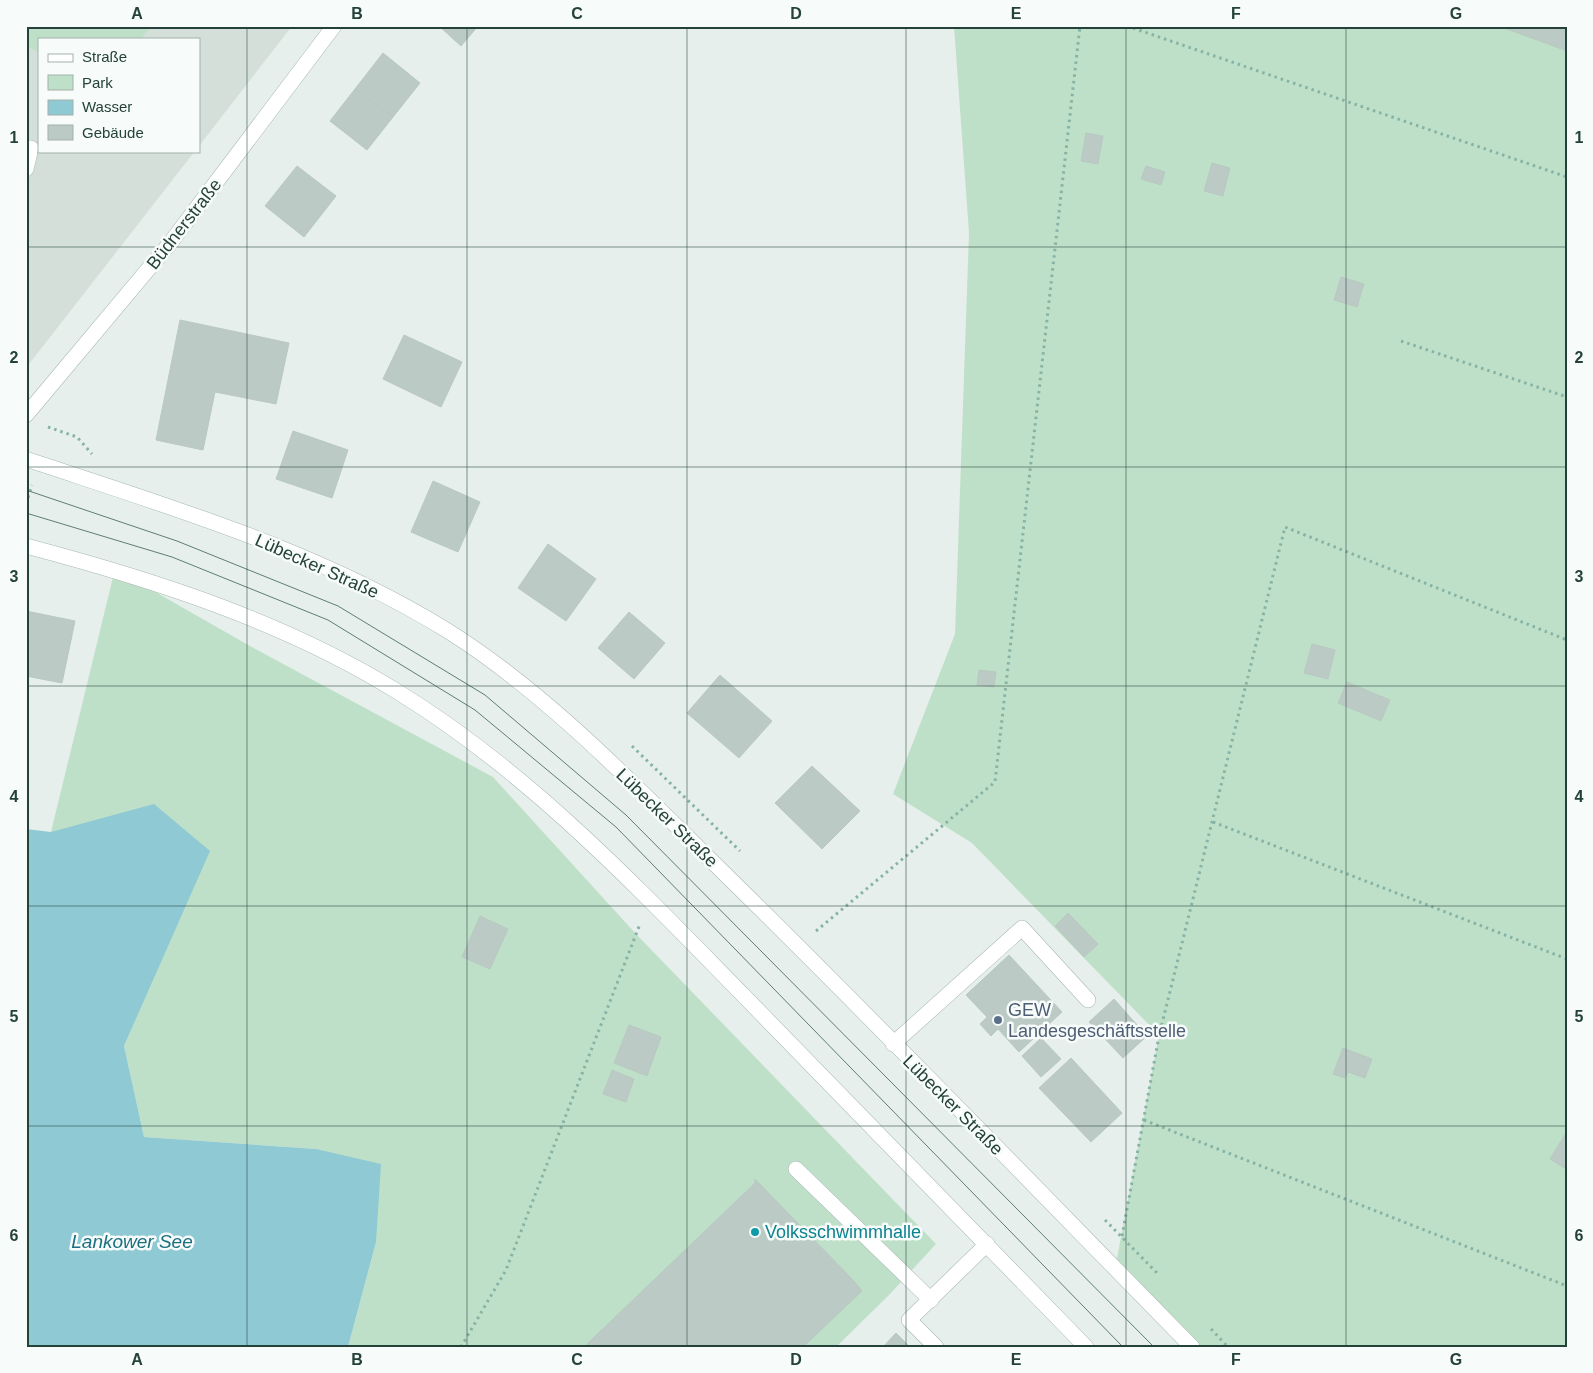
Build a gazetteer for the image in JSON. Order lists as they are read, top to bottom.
{
  "streets": {
    "street": ["Büdnerstraße", "Lübecker Straße"]
  },
  "water": ["Lankower See"],
  "places": ["GEW Landesgeschäftsstelle", "Volksschwimmhalle"],
  "legend": [
    "Straße",
    "Park",
    "Wasser",
    "Gebäude"
  ],
  "grid": {
    "columns": [
      "A",
      "B",
      "C",
      "D",
      "E",
      "F",
      "G"
    ],
    "rows": [
      "1",
      "2",
      "3",
      "4",
      "5",
      "6"
    ]
  }
}
